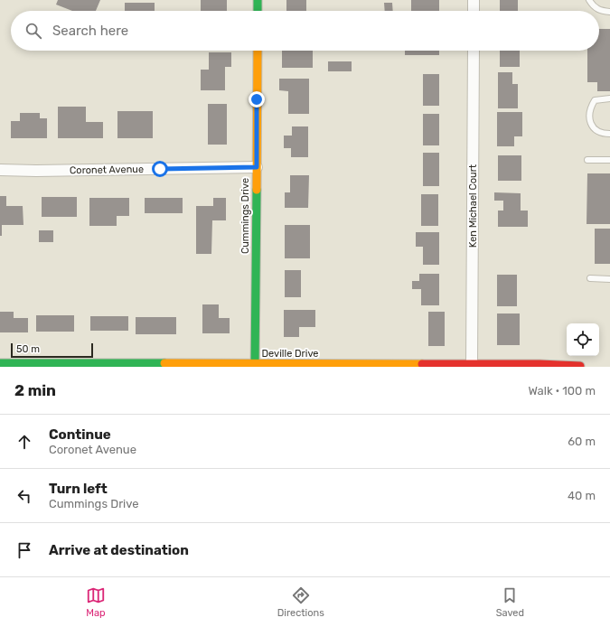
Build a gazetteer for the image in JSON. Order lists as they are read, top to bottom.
{
  "streets": {
    "street": [
      "Coronet Avenue",
      "Ken Michael Court",
      "Cummings Drive",
      "Deville Drive"
    ]
  },
  "crossings": [
    ["Coronet Avenue", "Cummings Drive"],
    ["Ken Michael Court", "Deville Drive"],
    ["Cummings Drive", "Deville Drive"]
  ],
  "scale_bar": "50 m",
  "page": {
    "search": "Search here",
    "scale": "50 m",
    "heading": ["2 min", "Walk · 100 m"],
    "list": [
      ["Continue", "Coronet Avenue", "60 m"],
      ["Turn left", "Cummings Drive", "40 m"],
      "Arrive at destination"
    ],
    "nav": ["Map", "Directions", "Saved"]
  }
}
